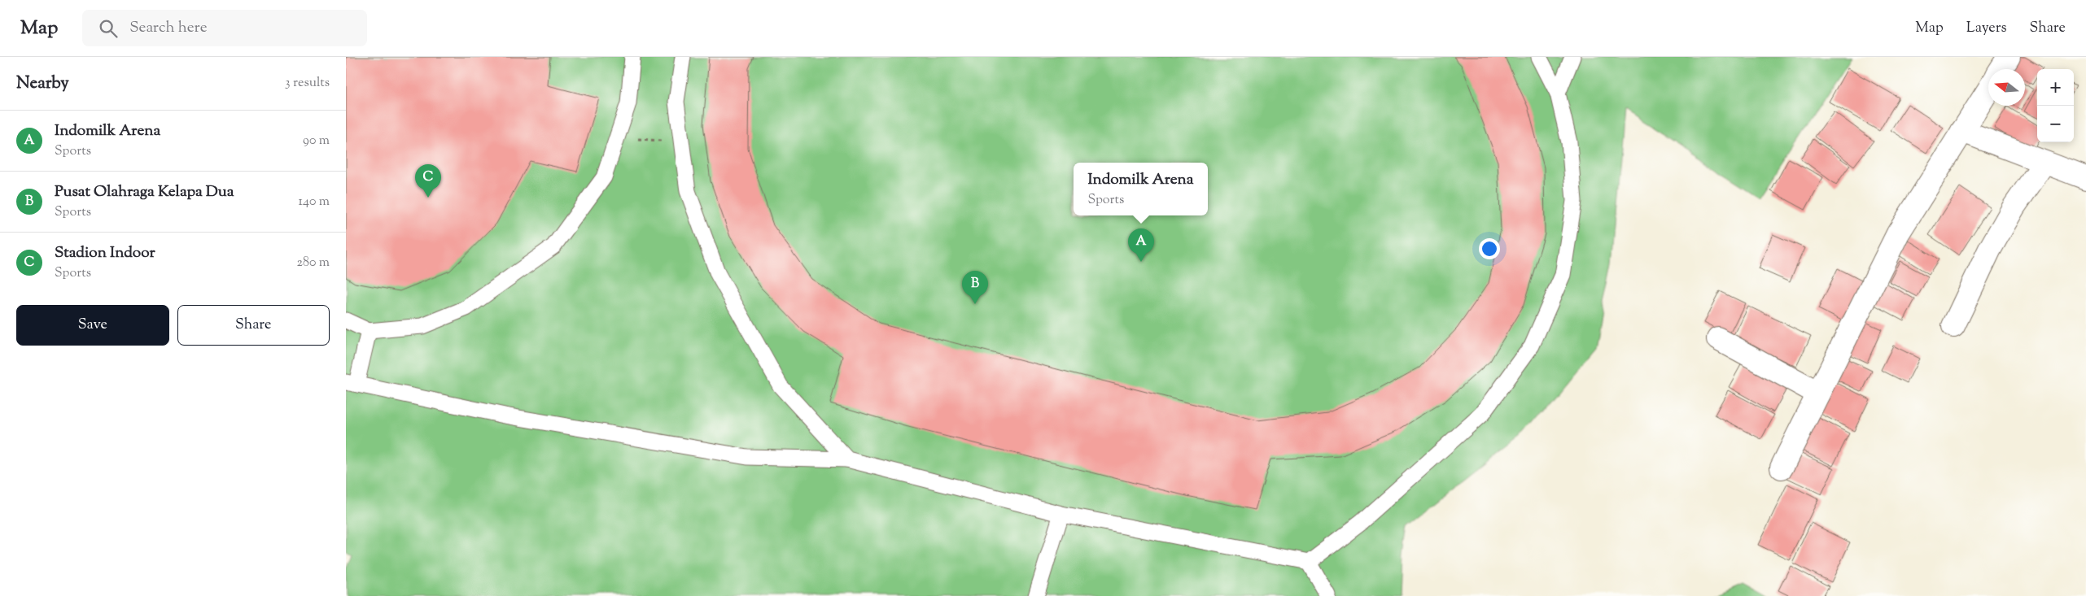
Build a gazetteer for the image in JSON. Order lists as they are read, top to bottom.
{
  "north": "left",
  "page": {
    "header": "Map",
    "search": "Search here",
    "nav": ["Map", "Layers", "Share"],
    "heading": ["Nearby", "3 results"],
    "map_buttons": ["+", "−"],
    "list": [
      {
        "mark": "A",
        "name": "Indomilk Arena",
        "note": "Sports",
        "value": "90 m"
      },
      {
        "mark": "B",
        "name": "Pusat Olahraga Kelapa Dua",
        "note": "Sports",
        "value": "140 m"
      },
      {
        "mark": "C",
        "name": "Stadion Indoor",
        "note": "Sports",
        "value": "280 m"
      }
    ],
    "popup": ["Indomilk Arena", "Sports"],
    "pins": ["C", "A", "B"],
    "buttons": ["Save", "Share"]
  }
}
